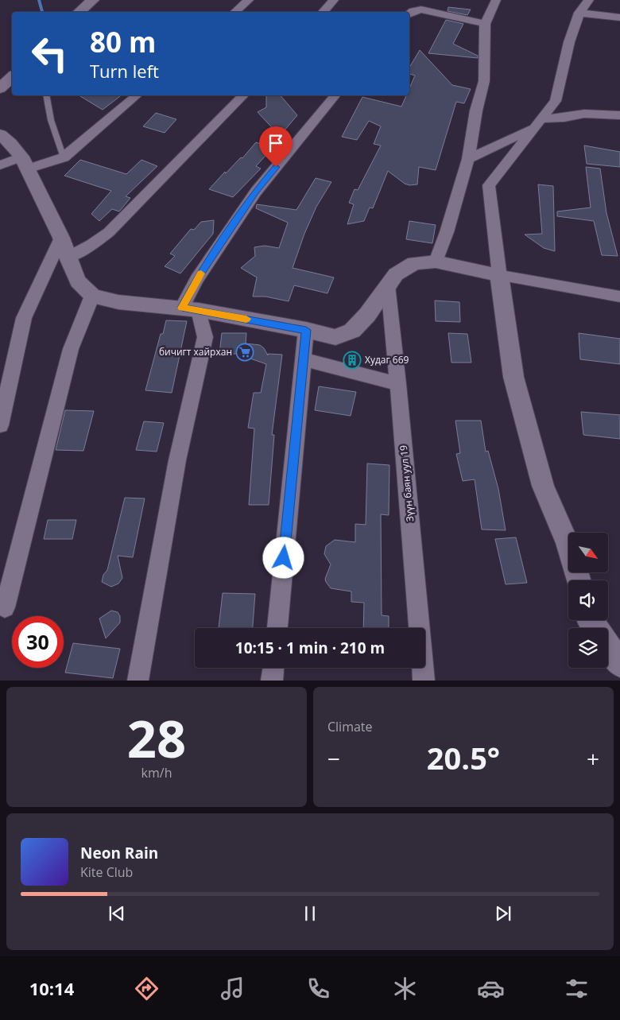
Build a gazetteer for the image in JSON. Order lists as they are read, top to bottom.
{
  "streets": {
    "street": ["Зүүн баян уул 19"]
  },
  "places": {
    "supermarket": ["бичигт хайрхан"],
    "building": ["Худаг 669"]
  },
  "north": "bottom right",
  "page": {
    "turn": ["80 m", "Turn left"],
    "limit": "30",
    "trip": "10:15 · 1 min · 210 m",
    "tile": [
      ["28", "km/h"],
      "Climate"
    ],
    "heat": ["−", "20.5°", "+"],
    "song": ["Neon Rain", "Kite Club"],
    "tabs": "10:14"
  }
}
